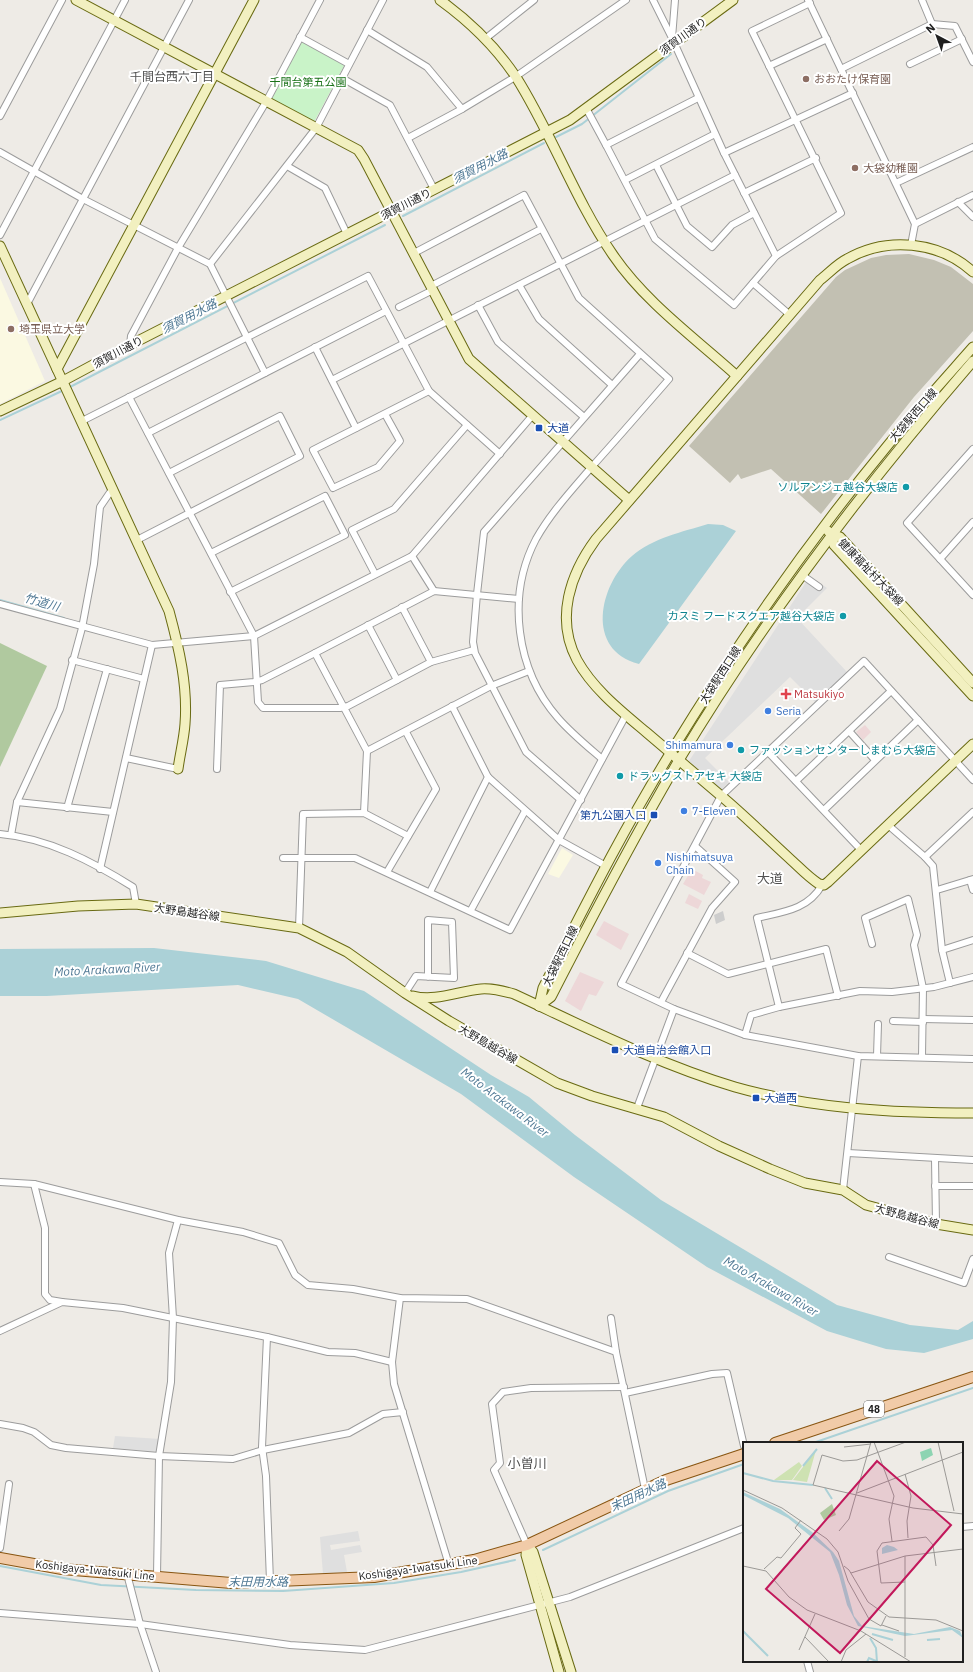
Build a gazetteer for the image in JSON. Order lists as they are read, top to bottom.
{
  "streets": {
    "main road": ["48", "Koshigaya-Iwatsuki Line"],
    "street": [
      "須賀川通り",
      "大袋駅西口線",
      "健康福祉村大袋線",
      "大野島越谷線"
    ]
  },
  "crossings": [
    ["大袋駅西口線", "健康福祉村大袋線"]
  ],
  "districts": ["千間台西六丁目", "大道", "小曽川"],
  "water": [
    "須賀用水路",
    "竹道川",
    "Moto Arakawa River",
    "末田用水路"
  ],
  "parks": ["千間台第五公園"],
  "places": {
    "other": [
      "おおたけ保育園",
      "大袋幼稚園",
      "埼玉県立大学",
      "ソルアンジェ越谷大袋店",
      "カスミ フードスクエア越谷大袋店",
      "Seria",
      "Shimamura",
      "ファッションセンターしまむら大袋店",
      "ドラッグストアセキ 大袋店",
      "7-Eleven",
      "Nishimatsuya Chain"
    ],
    "transit": [
      "大道",
      "第九公園入口",
      "大道自治会館入口",
      "大道西"
    ],
    "health": ["Matsukiyo"]
  },
  "north": "top left"
}
